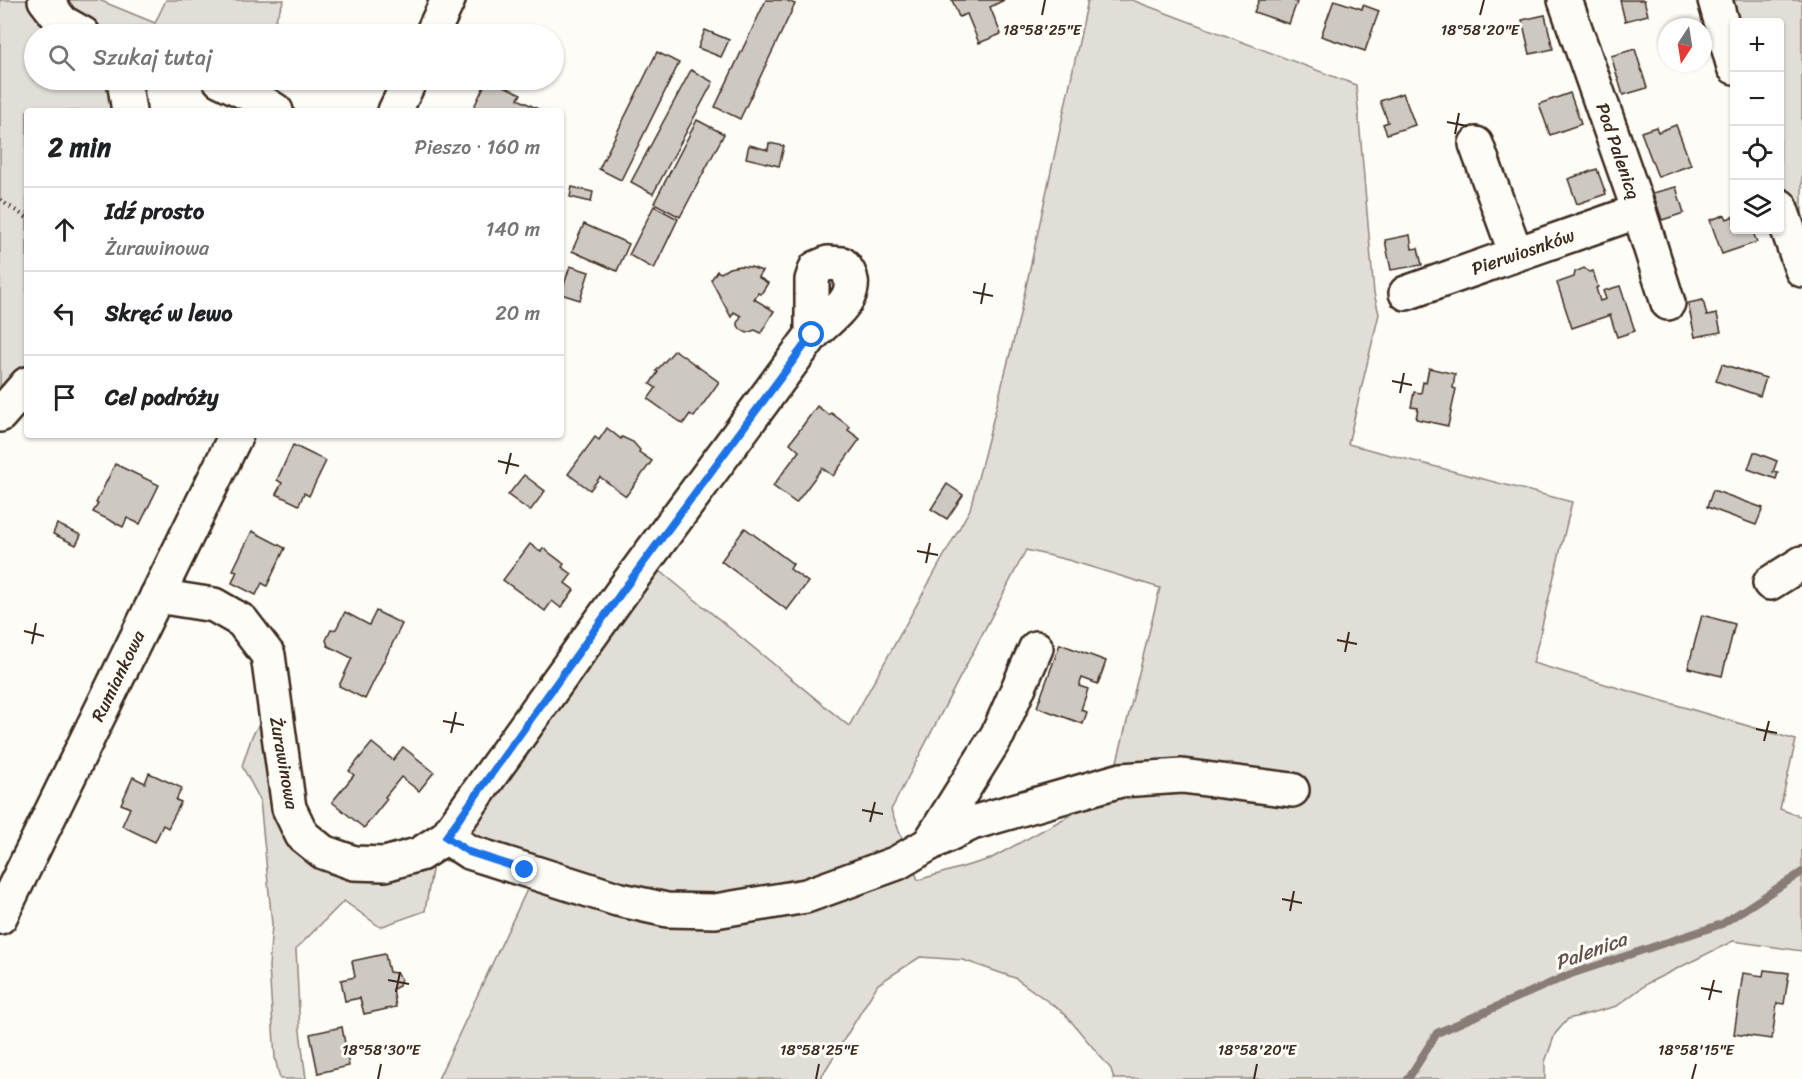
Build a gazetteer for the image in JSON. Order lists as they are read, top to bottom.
{
  "streets": {
    "street": [
      "Pod Palenicą",
      "Pierwiosnków",
      "Rumiankowa",
      "Żurawinowa"
    ]
  },
  "crossings": [
    ["Pod Palenicą", "Pierwiosnków"],
    ["Rumiankowa", "Żurawinowa"]
  ],
  "water": ["Palenica"],
  "north": "bottom",
  "page": {
    "map_buttons": ["+", "−"],
    "search": "Szukaj tutaj",
    "heading": ["2 min", "Pieszo · 160 m"],
    "list": [
      ["Idź prosto", "Żurawinowa", "140 m"],
      ["Skręć w lewo", "20 m"],
      "Cel podróży"
    ]
  },
  "coordinates": [
    "18°58'25\"E",
    "18°58'20\"E",
    "18°58'30\"E",
    "18°58'15\"E"
  ]
}
